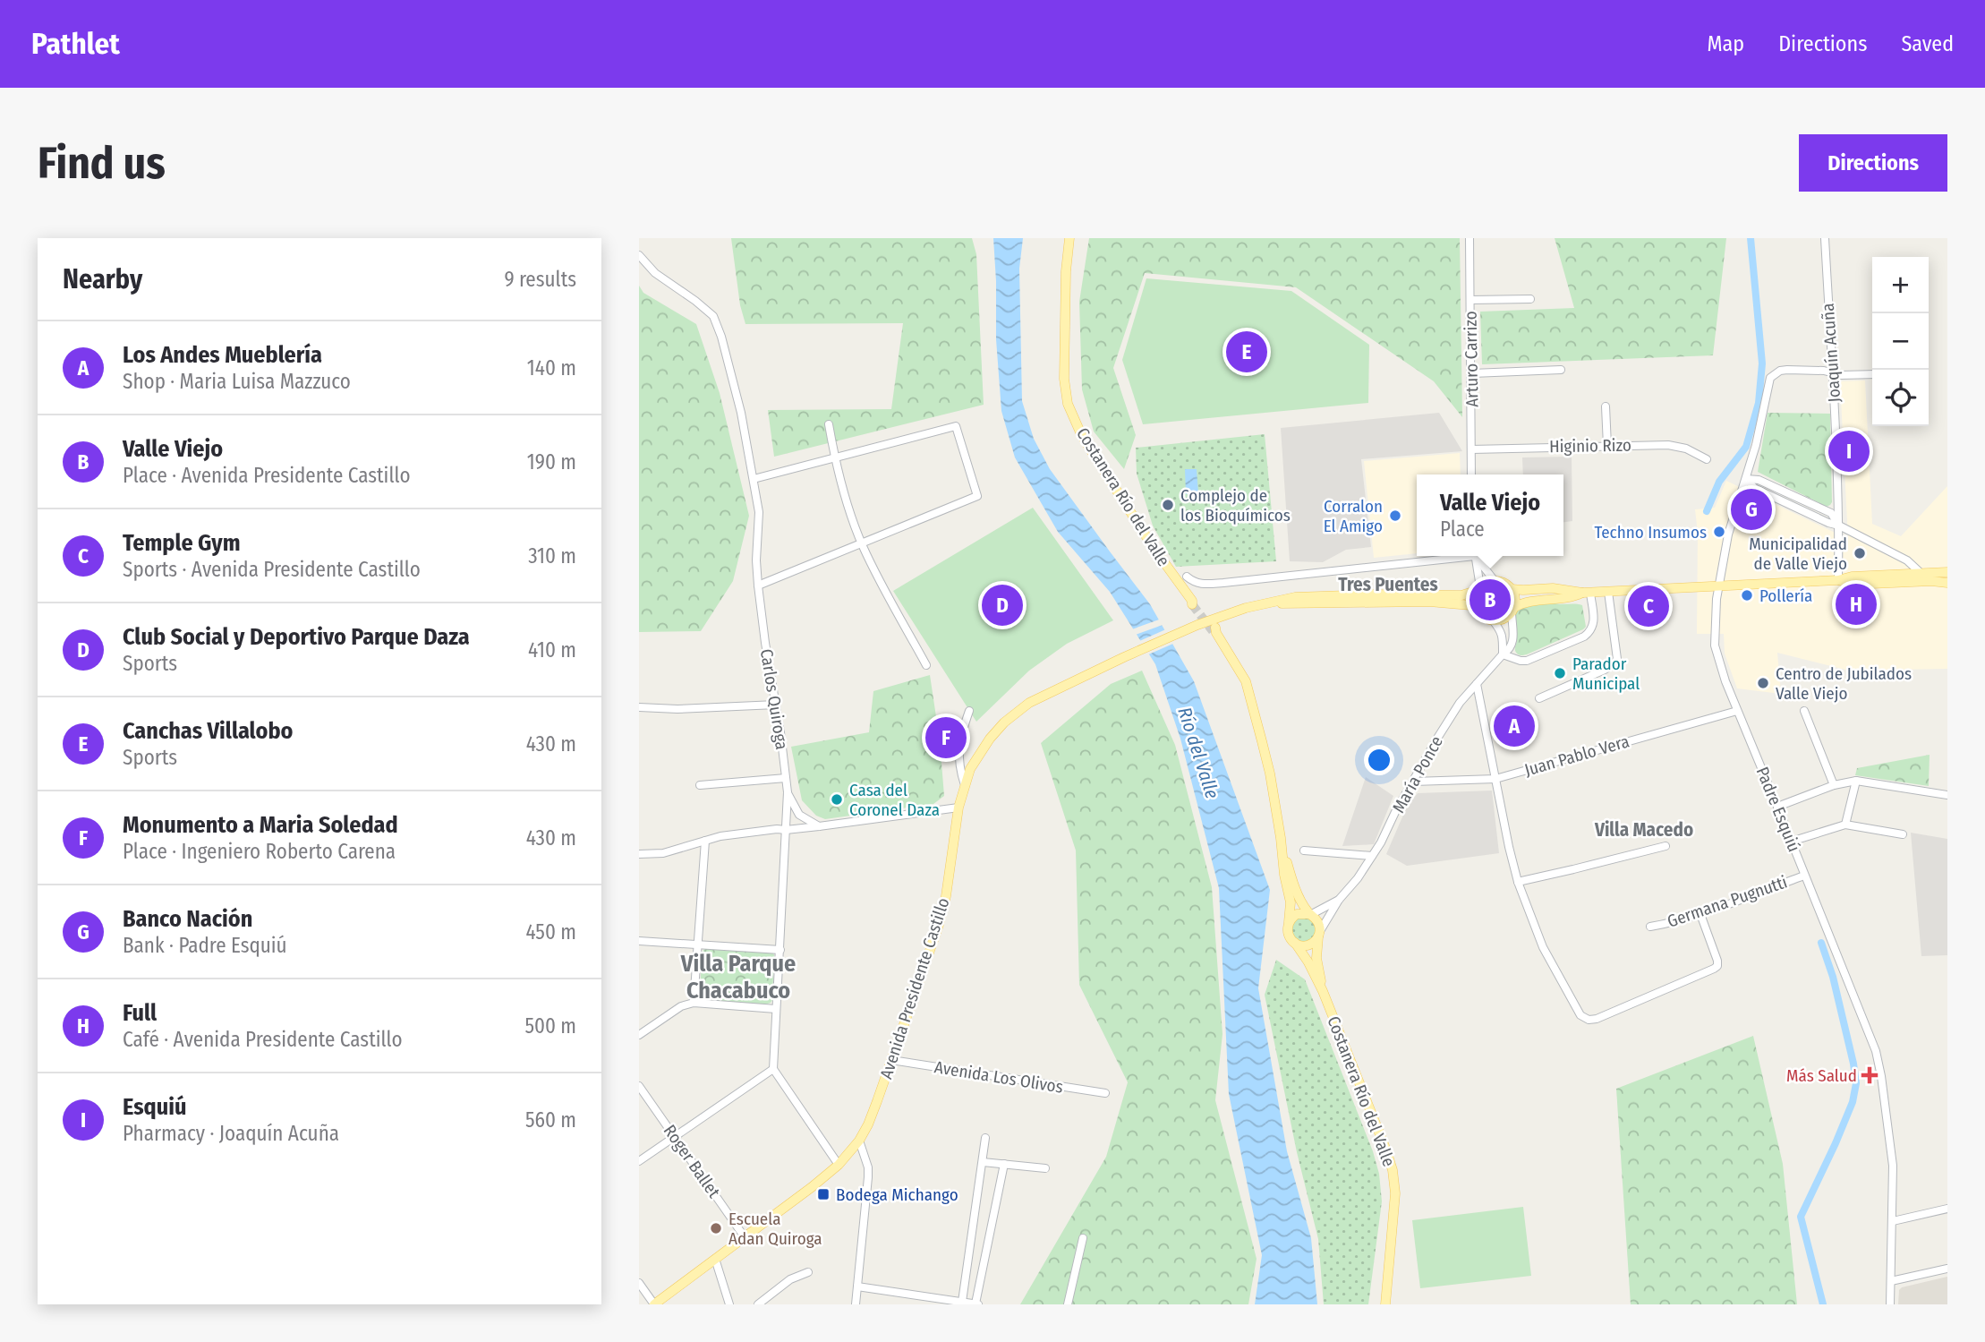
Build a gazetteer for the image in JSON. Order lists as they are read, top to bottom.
{
  "streets": {
    "main road": ["Costanera Río del Valle", "Avenida Presidente Castillo"],
    "street": [
      "Joaquín Acuña",
      "Arturo Carrizo",
      "Higinio Rizo",
      "Carlos Quiroga",
      "Juan Pablo Vera",
      "María Ponce",
      "Padre Esquiú",
      "Germana Pugnutti",
      "Avenida Los Olivos",
      "Roger Ballet"
    ]
  },
  "crossings": [
    ["Joaquín Acuña", "Padre Esquiú"],
    ["Arturo Carrizo", "Higinio Rizo"],
    ["Costanera Río del Valle", "María Ponce"],
    ["Juan Pablo Vera", "María Ponce"],
    ["Juan Pablo Vera", "Padre Esquiú"],
    ["María Ponce", "Avenida Presidente Castillo"],
    ["Padre Esquiú", "Germana Pugnutti"],
    ["Avenida Presidente Castillo", "Avenida Los Olivos"],
    ["Avenida Presidente Castillo", "Roger Ballet"]
  ],
  "districts": ["Tres Puentes", "Villa Macedo", "Villa Parque Chacabuco"],
  "water": ["Río del Valle"],
  "places": {
    "other": [
      "Complejo de los Bioquímicos",
      "Corralon El Amigo",
      "Techno Insumos",
      "Municipalidad de Valle Viejo",
      "Pollería",
      "Parador Municipal",
      "Centro de Jubilados Valle Viejo",
      "Casa del Coronel Daza",
      "Escuela Adan Quiroga"
    ],
    "health": ["Más Salud"],
    "transit": ["Bodega Michango"]
  },
  "page": {
    "header": "Pathlet",
    "nav": ["Map", "Directions", "Saved"],
    "buttons": "Directions",
    "title": "Find us",
    "heading": ["Nearby", "9 results"],
    "map_buttons": ["+", "−"],
    "list": [
      {
        "mark": "A",
        "name": "Los Andes Mueblería",
        "note": "Shop · Maria Luisa Mazzuco",
        "value": "140 m"
      },
      {
        "mark": "B",
        "name": "Valle Viejo",
        "note": "Place · Avenida Presidente Castillo",
        "value": "190 m"
      },
      {
        "mark": "C",
        "name": "Temple Gym",
        "note": "Sports · Avenida Presidente Castillo",
        "value": "310 m"
      },
      {
        "mark": "D",
        "name": "Club Social y Deportivo Parque Daza",
        "note": "Sports",
        "value": "410 m"
      },
      {
        "mark": "E",
        "name": "Canchas Villalobo",
        "note": "Sports",
        "value": "430 m"
      },
      {
        "mark": "F",
        "name": "Monumento a Maria Soledad",
        "note": "Place · Ingeniero Roberto Carena",
        "value": "430 m"
      },
      {
        "mark": "G",
        "name": "Banco Nación",
        "note": "Bank · Padre Esquiú",
        "value": "450 m"
      },
      {
        "mark": "H",
        "name": "Full",
        "note": "Café · Avenida Presidente Castillo",
        "value": "500 m"
      },
      {
        "mark": "I",
        "name": "Esquiú",
        "note": "Pharmacy · Joaquín Acuña",
        "value": "560 m"
      }
    ],
    "pins": [
      "E",
      "I",
      "G",
      "B",
      "H",
      "D",
      "C",
      "A",
      "F"
    ],
    "popup": ["Valle Viejo", "Place"]
  }
}
